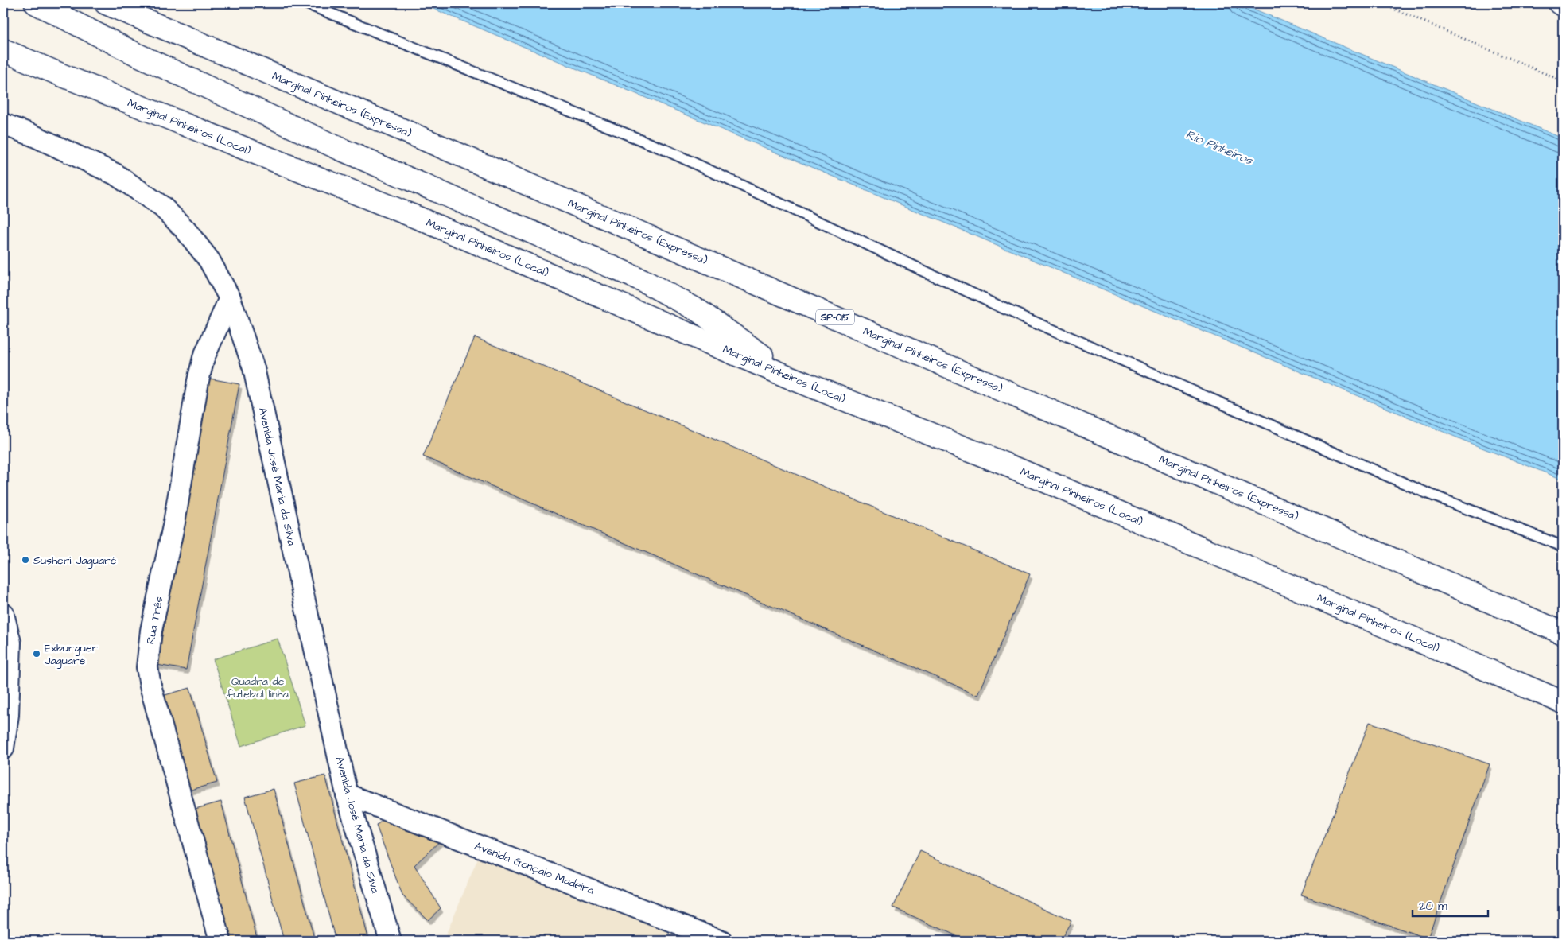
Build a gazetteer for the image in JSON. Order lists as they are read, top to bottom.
{
  "streets": {
    "highway": ["Marginal Pinheiros (Expressa)", "Marginal Pinheiros (Local)", "SP-015"],
    "street": ["Avenida José Maria da Silva", "Rua Três", "Avenida Gonçalo Madeira"]
  },
  "crossings": [
    ["Avenida José Maria da Silva", "Rua Três"],
    ["Avenida José Maria da Silva", "Avenida Gonçalo Madeira"]
  ],
  "water": ["Rio Pinheiros"],
  "parks": ["Quadra de futebol linha"],
  "places": ["Susheri Jaguaré", "Exburguer Jaguaré"],
  "scale_bar": "20 m"
}
